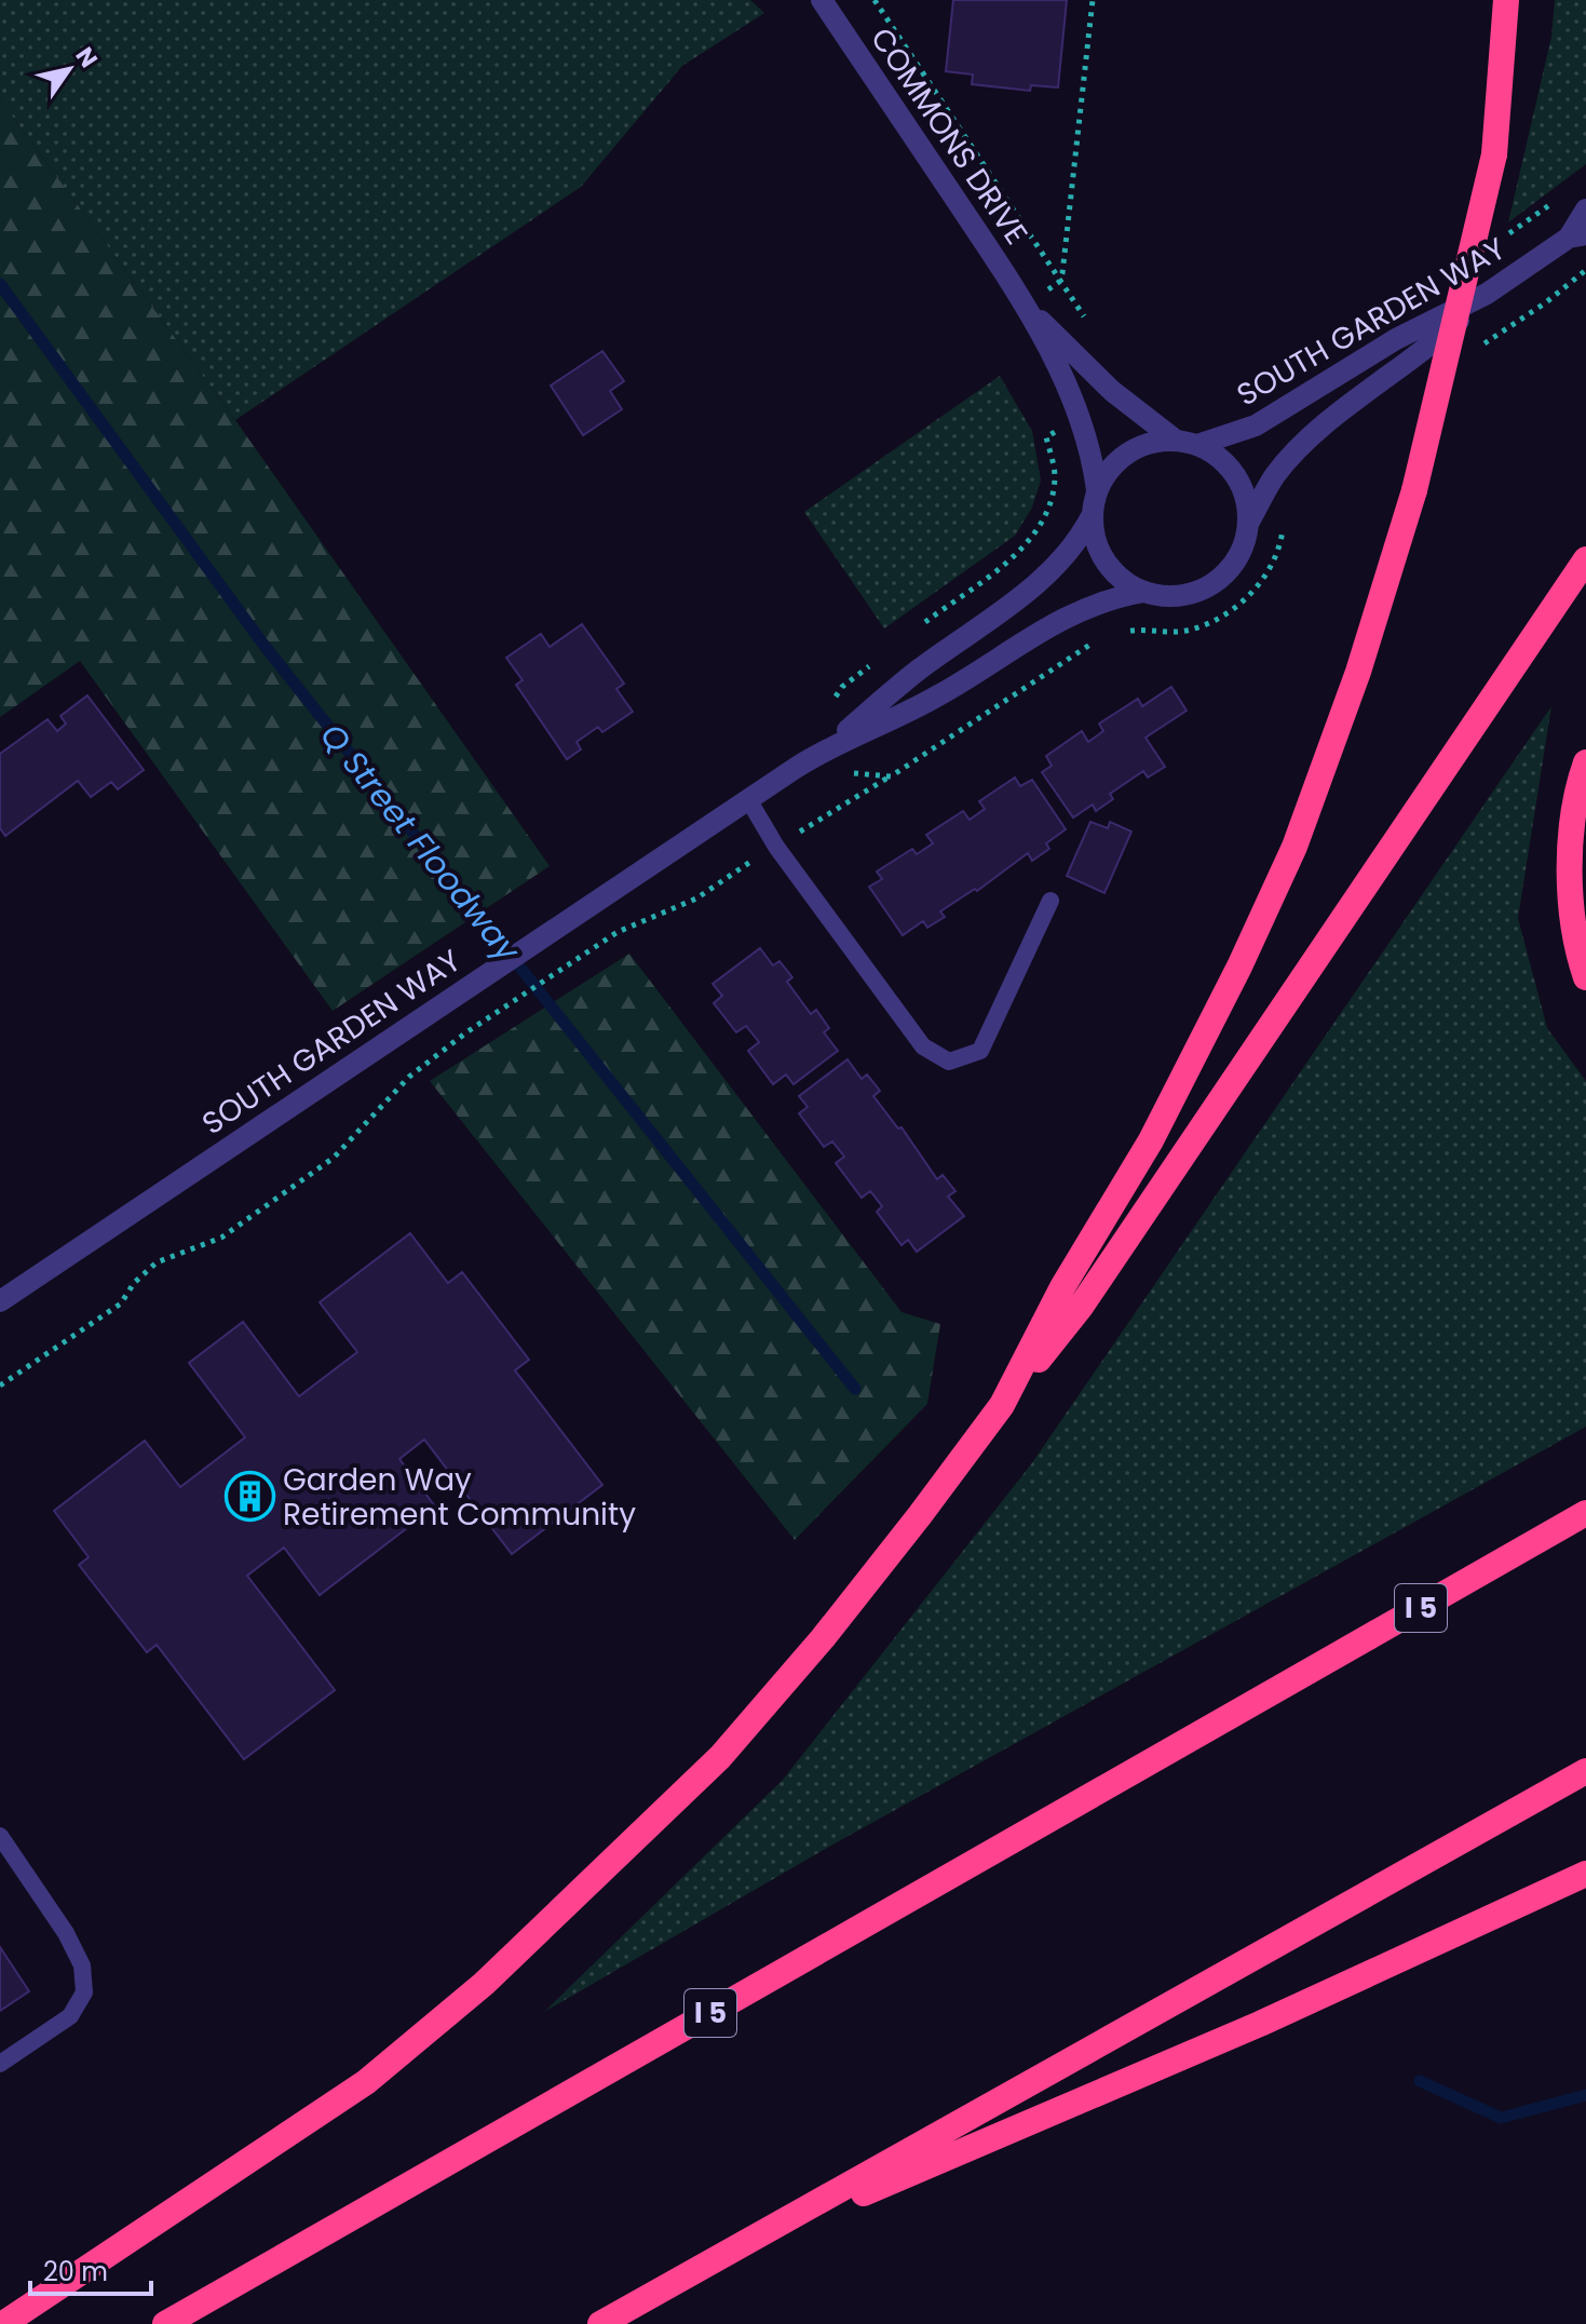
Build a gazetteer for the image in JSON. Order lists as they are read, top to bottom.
{
  "streets": {
    "highway": ["I 5"],
    "street": ["COMMONS DRIVE", "SOUTH GARDEN WAY"]
  },
  "crossings": [
    ["COMMONS DRIVE", "SOUTH GARDEN WAY"]
  ],
  "water": ["Q Street Floodway"],
  "places": {
    "building": ["Garden Way Retirement Community"]
  },
  "scale_bar": "20 m",
  "north": "top right"
}
